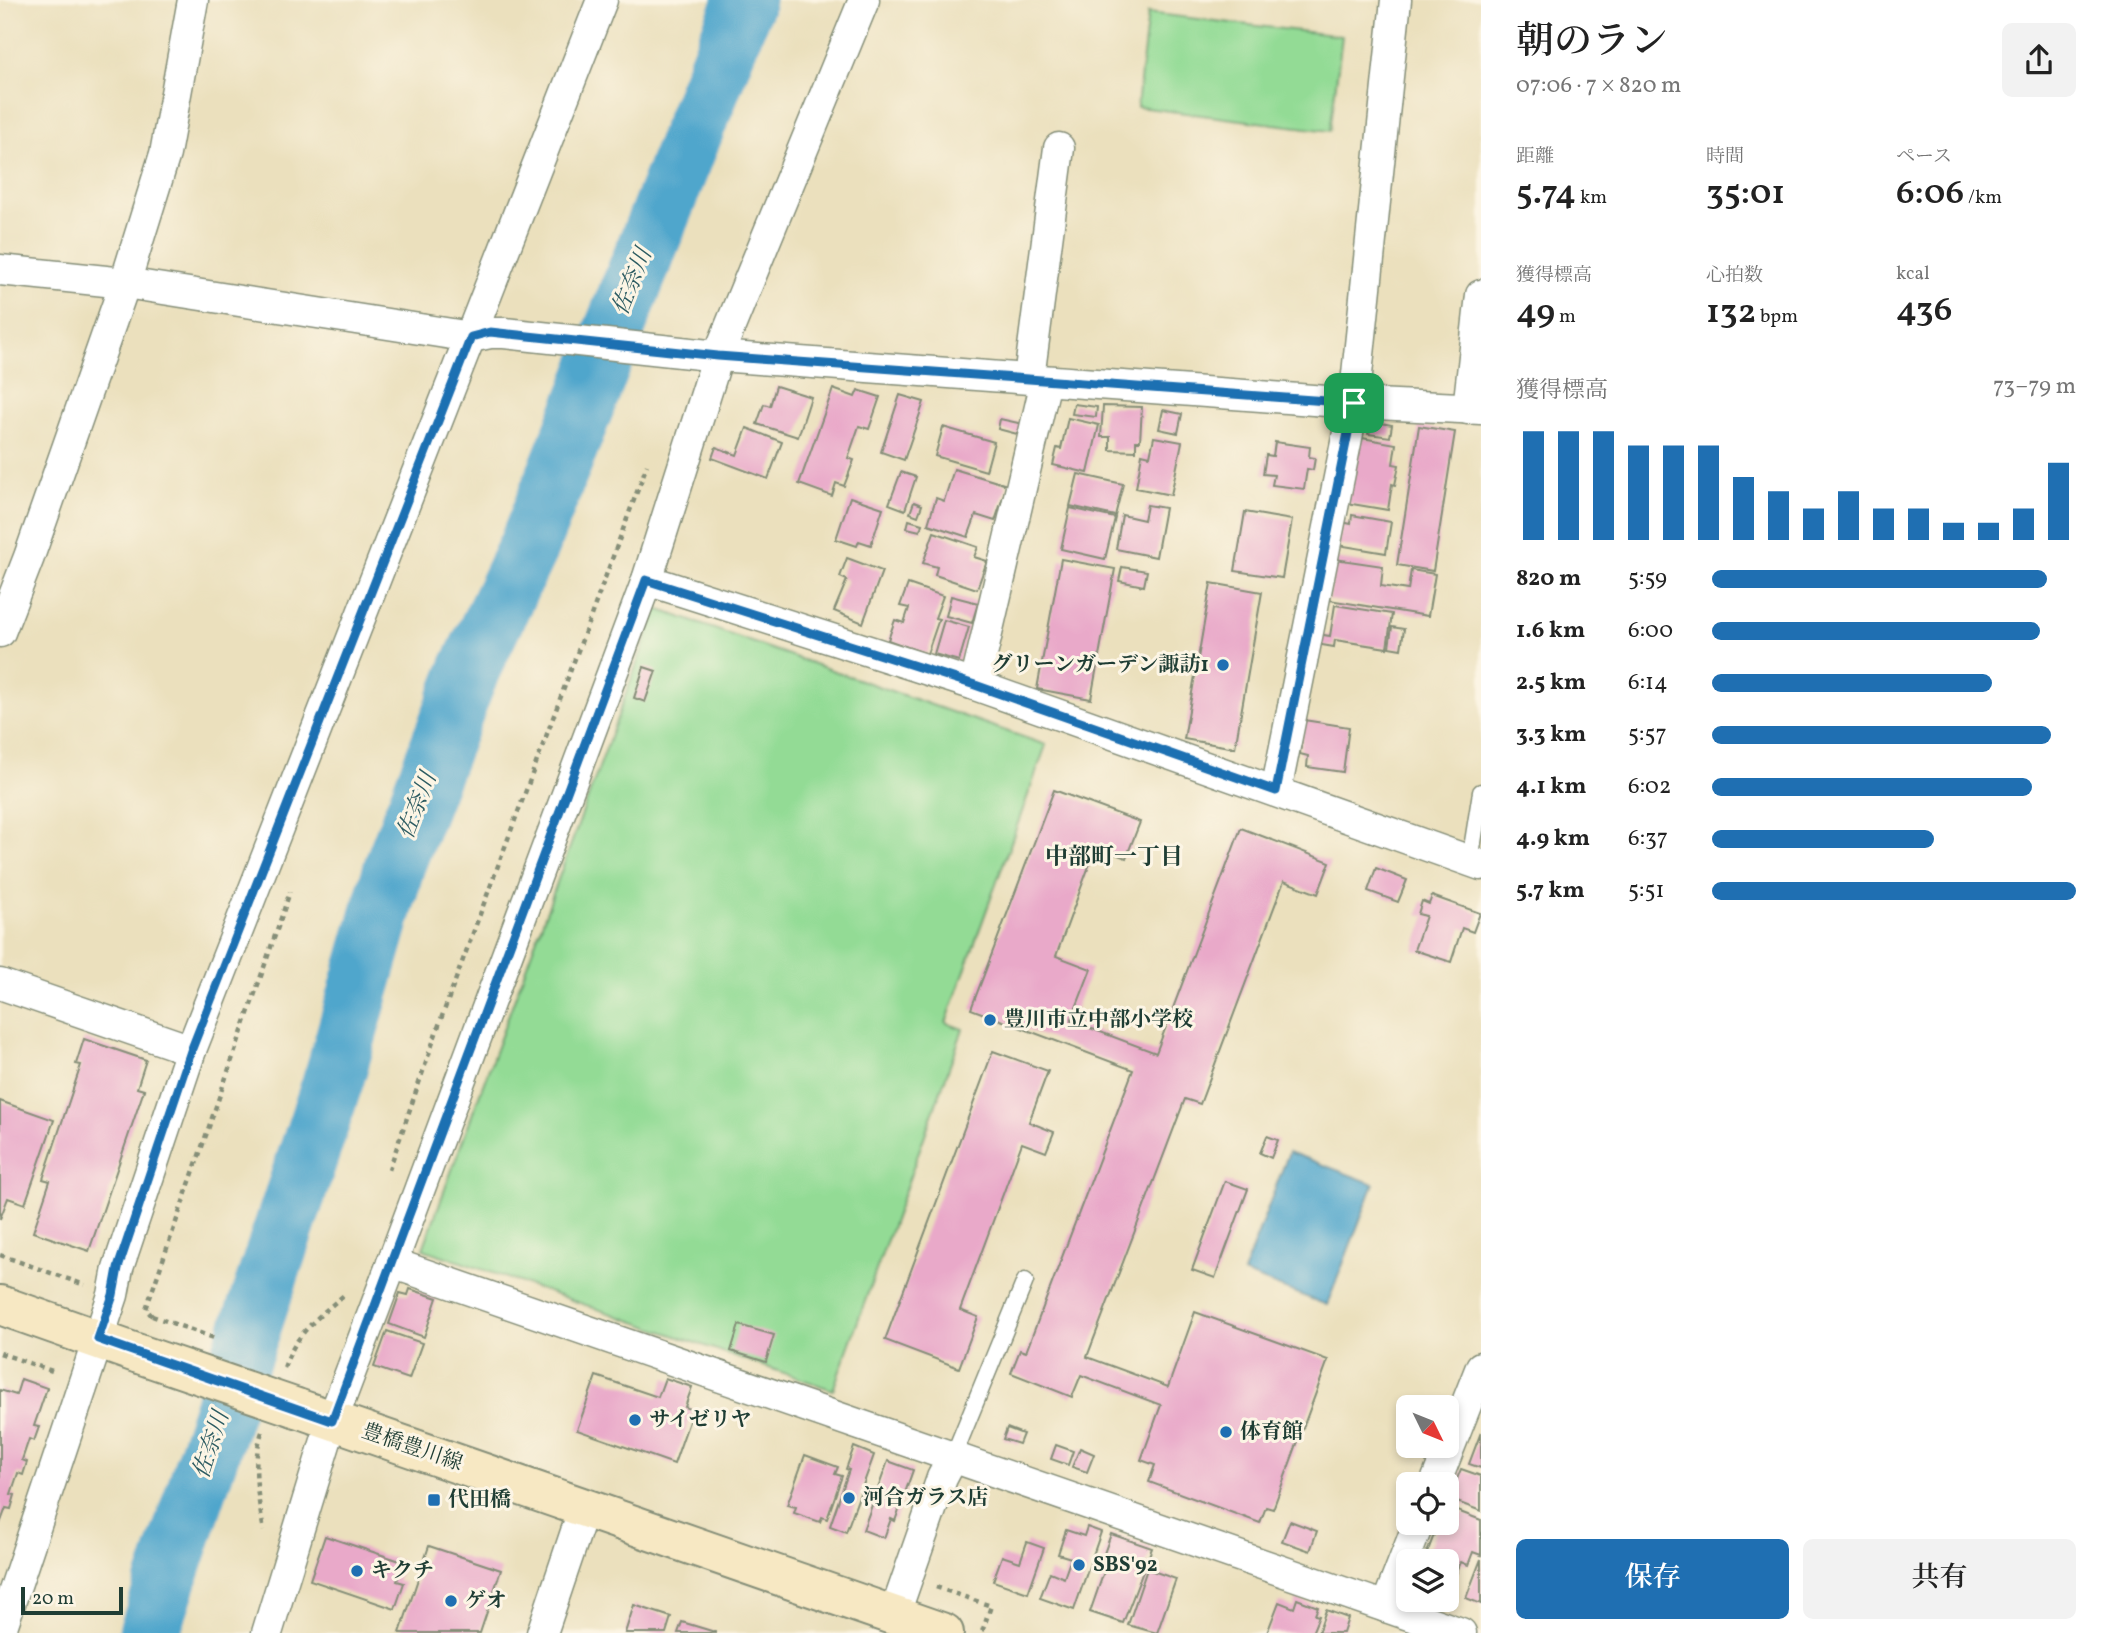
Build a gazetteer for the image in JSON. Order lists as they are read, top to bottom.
{
  "streets": {
    "main road": ["豊橋豊川線"]
  },
  "districts": ["中部町一丁目"],
  "water": ["佐奈川"],
  "places": {
    "other": [
      "グリーンガーデン諏訪1",
      "豊川市立中部小学校",
      "サイゼリヤ",
      "体育館",
      "河合ガラス店",
      "SBS'92",
      "キクチ",
      "ゲオ"
    ],
    "transit": ["代田橋"]
  },
  "scale_bar": "20 m",
  "north": "bottom right",
  "page": {
    "heading": ["朝のラン", "07:06 · 7 × 820 m"],
    "stats": [
      ["距離", "5.74 km"],
      ["時間", "35:01"],
      ["ペース", "6:06 /km"],
      ["獲得標高", "49 m"],
      ["心拍数", "132 bpm"],
      ["kcal", "436"]
    ],
    "chart": ["獲得標高", "73–79 m"],
    "list": [
      {
        "name": "820 m",
        "note": "5:59"
      },
      {
        "name": "1.6 km",
        "note": "6:00"
      },
      {
        "name": "2.5 km",
        "note": "6:14"
      },
      {
        "name": "3.3 km",
        "note": "5:57"
      },
      {
        "name": "4.1 km",
        "note": "6:02"
      },
      {
        "name": "4.9 km",
        "note": "6:37"
      },
      {
        "name": "5.7 km",
        "note": "5:51"
      }
    ],
    "buttons": ["保存", "共有"],
    "scale": "20 m"
  }
}
